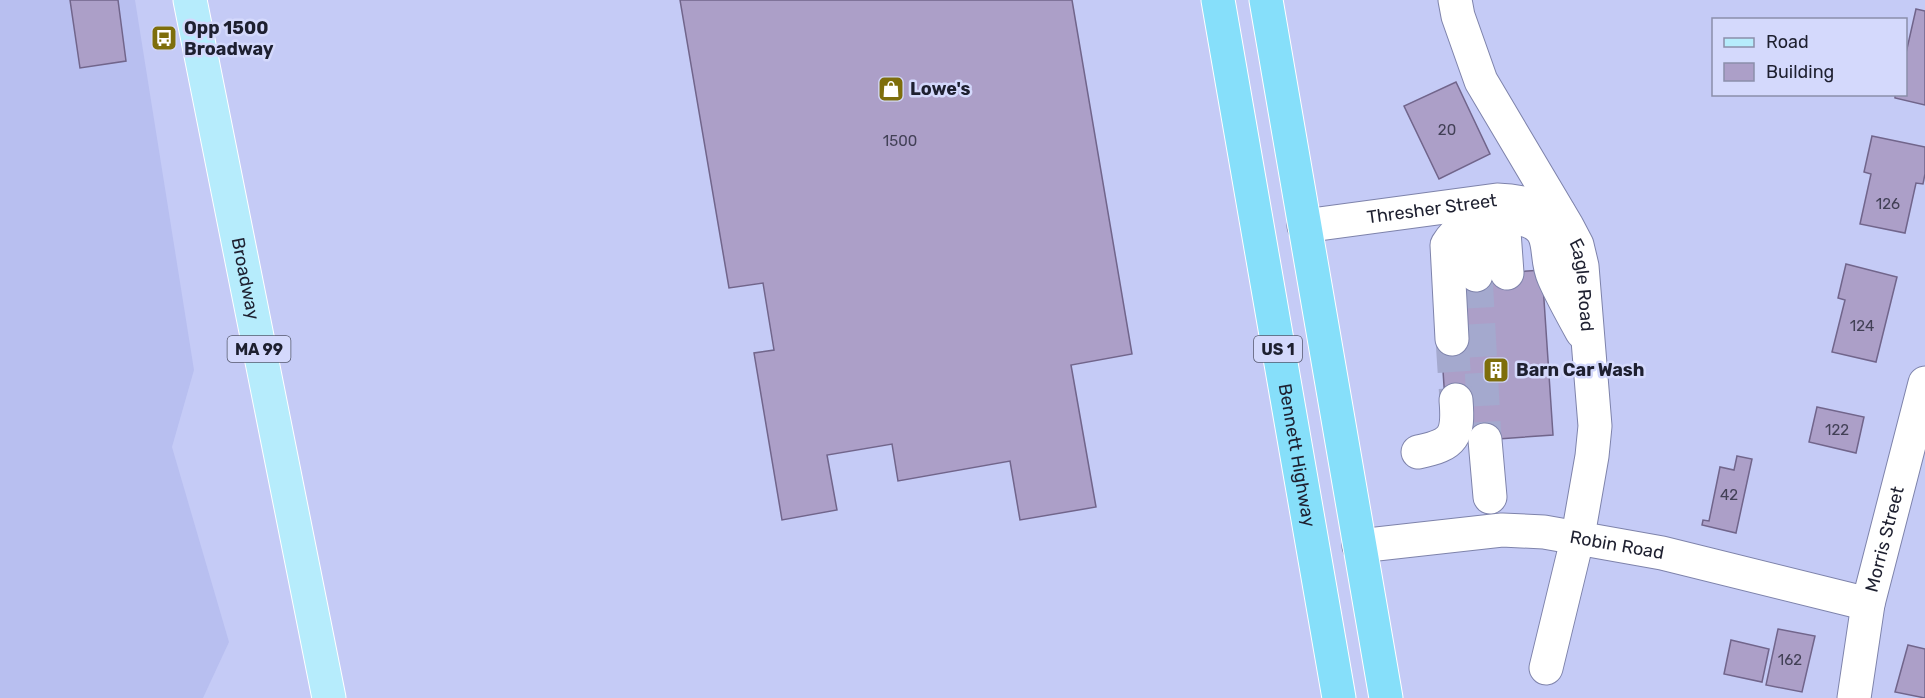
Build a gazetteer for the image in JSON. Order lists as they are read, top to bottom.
{
  "streets": {
    "highway": ["US 1", "Bennett Highway"],
    "main road": ["Broadway", "MA 99"],
    "street": [
      "Thresher Street",
      "Eagle Road",
      "Morris Street",
      "Robin Road"
    ]
  },
  "crossings": [
    ["Thresher Street", "Eagle Road"],
    ["Thresher Street", "US 1"],
    ["Eagle Road", "Robin Road"],
    ["US 1", "Robin Road"],
    ["Morris Street", "Robin Road"]
  ],
  "places": {
    "bus stop": ["Opp 1500 Broadway"],
    "shop": ["Lowe's"],
    "building": ["Barn Car Wash"]
  },
  "house_numbers": [
    "20",
    "1500",
    "126",
    "124",
    "122",
    "42",
    "162"
  ],
  "legend": ["Road", "Building"]
}
